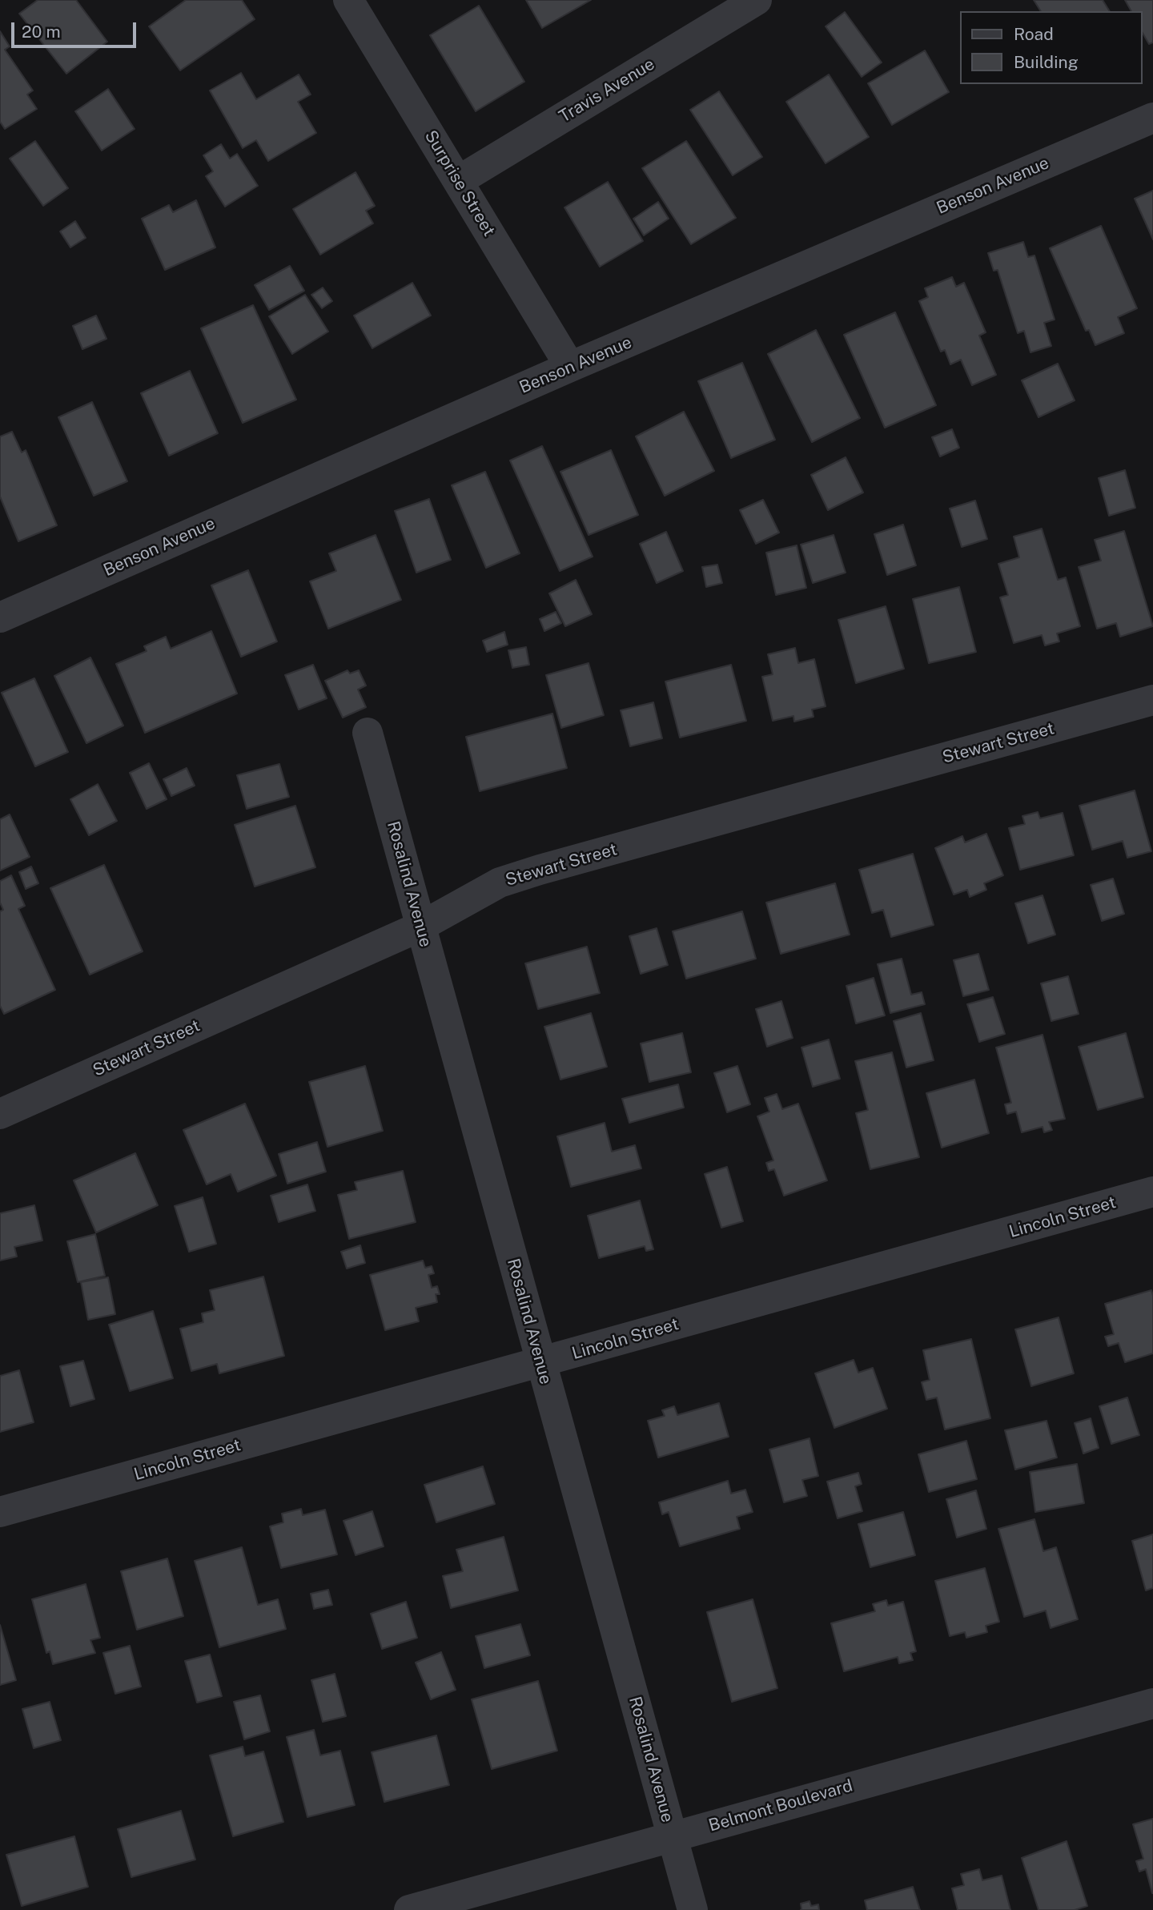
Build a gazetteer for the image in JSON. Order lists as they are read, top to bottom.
{
  "streets": {
    "street": [
      "Travis Avenue",
      "Surprise Street",
      "Benson Avenue",
      "Stewart Street",
      "Rosalind Avenue",
      "Lincoln Street",
      "Belmont Boulevard"
    ]
  },
  "crossings": [
    ["Travis Avenue", "Surprise Street"],
    ["Surprise Street", "Benson Avenue"],
    ["Stewart Street", "Rosalind Avenue"],
    ["Rosalind Avenue", "Lincoln Street"],
    ["Rosalind Avenue", "Belmont Boulevard"]
  ],
  "legend": ["Road", "Building"],
  "scale_bar": "20 m"
}
